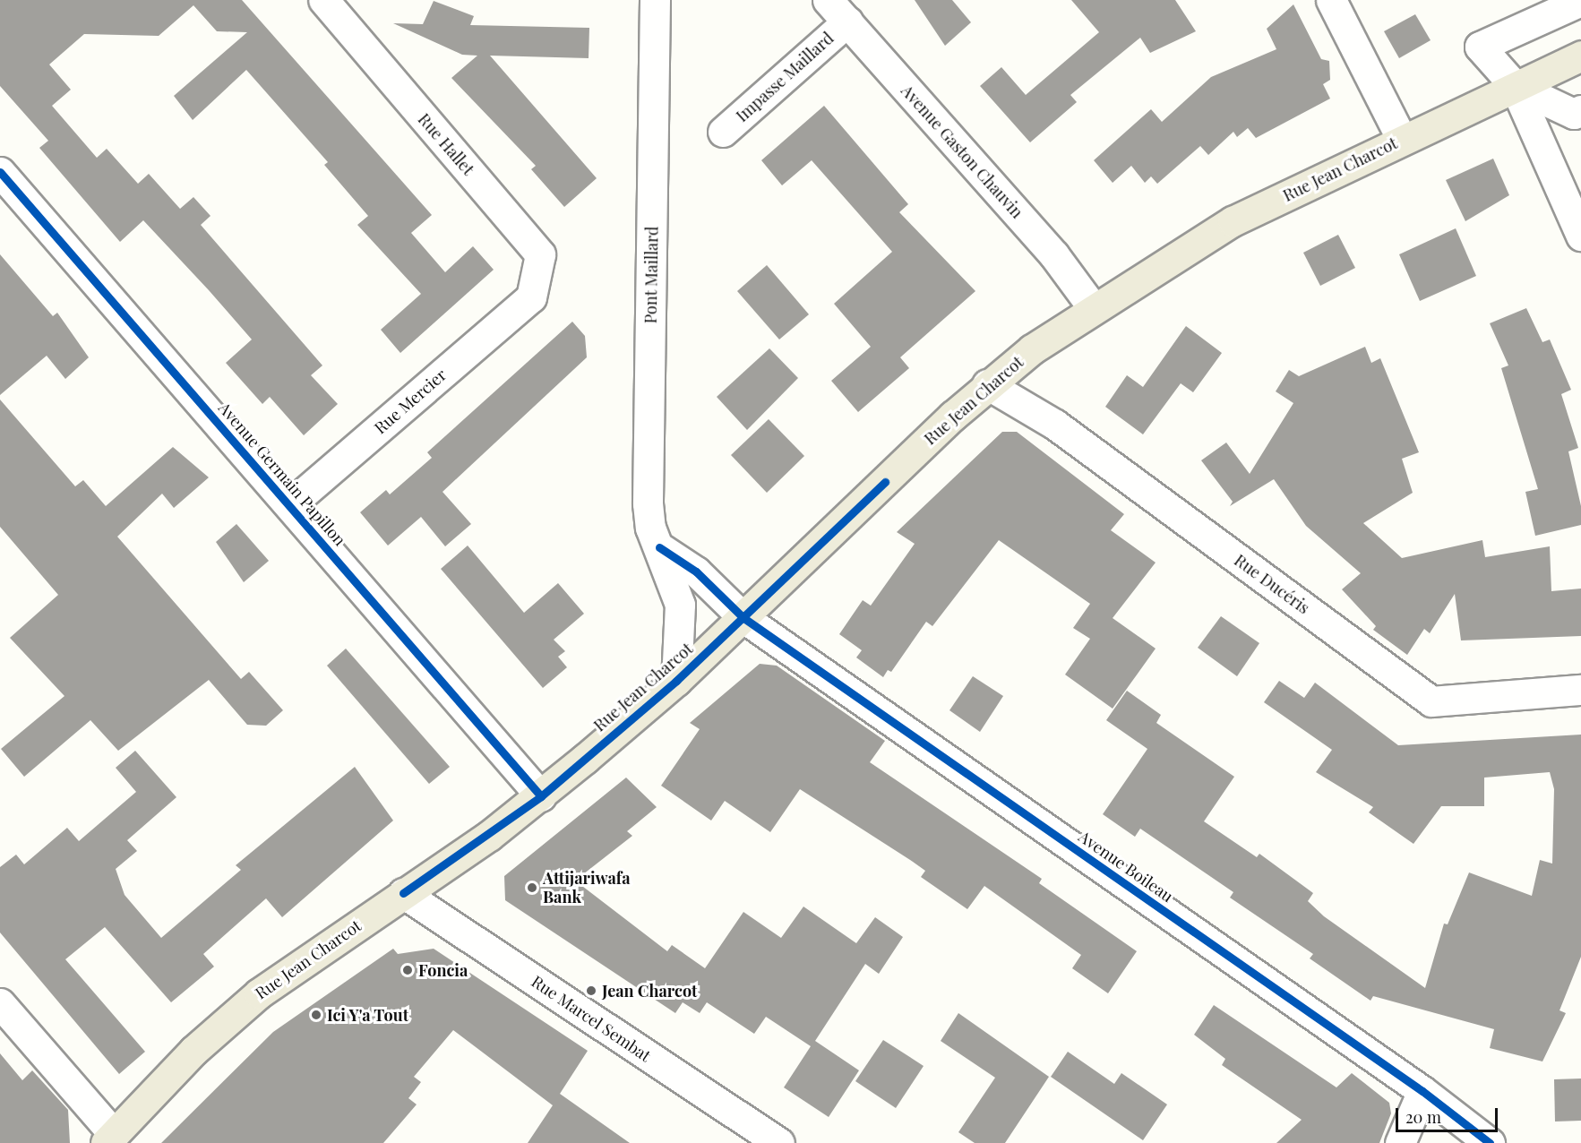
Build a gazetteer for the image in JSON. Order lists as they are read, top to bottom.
{
  "streets": {
    "main road": ["Rue Jean Charcot"],
    "street": [
      "Impasse Maillard",
      "Rue Hallet",
      "Avenue Gaston Chauvin",
      "Pont Maillard",
      "Rue Mercier",
      "Avenue Germain Papillon",
      "Rue Ducéris",
      "Avenue Boileau",
      "Rue Marcel Sembat"
    ]
  },
  "crossings": [
    ["Impasse Maillard", "Avenue Gaston Chauvin"],
    ["Rue Hallet", "Rue Mercier"],
    ["Avenue Gaston Chauvin", "Rue Jean Charcot"],
    ["Rue Jean Charcot", "Pont Maillard"],
    ["Rue Jean Charcot", "Avenue Germain Papillon"],
    ["Rue Jean Charcot", "Rue Ducéris"],
    ["Rue Jean Charcot", "Avenue Boileau"],
    ["Rue Jean Charcot", "Rue Marcel Sembat"],
    ["Rue Mercier", "Avenue Germain Papillon"]
  ],
  "places": [
    "Attijariwafa Bank",
    "Foncia",
    "Jean Charcot",
    "Ici Y'a Tout"
  ],
  "scale_bar": "20 m"
}
